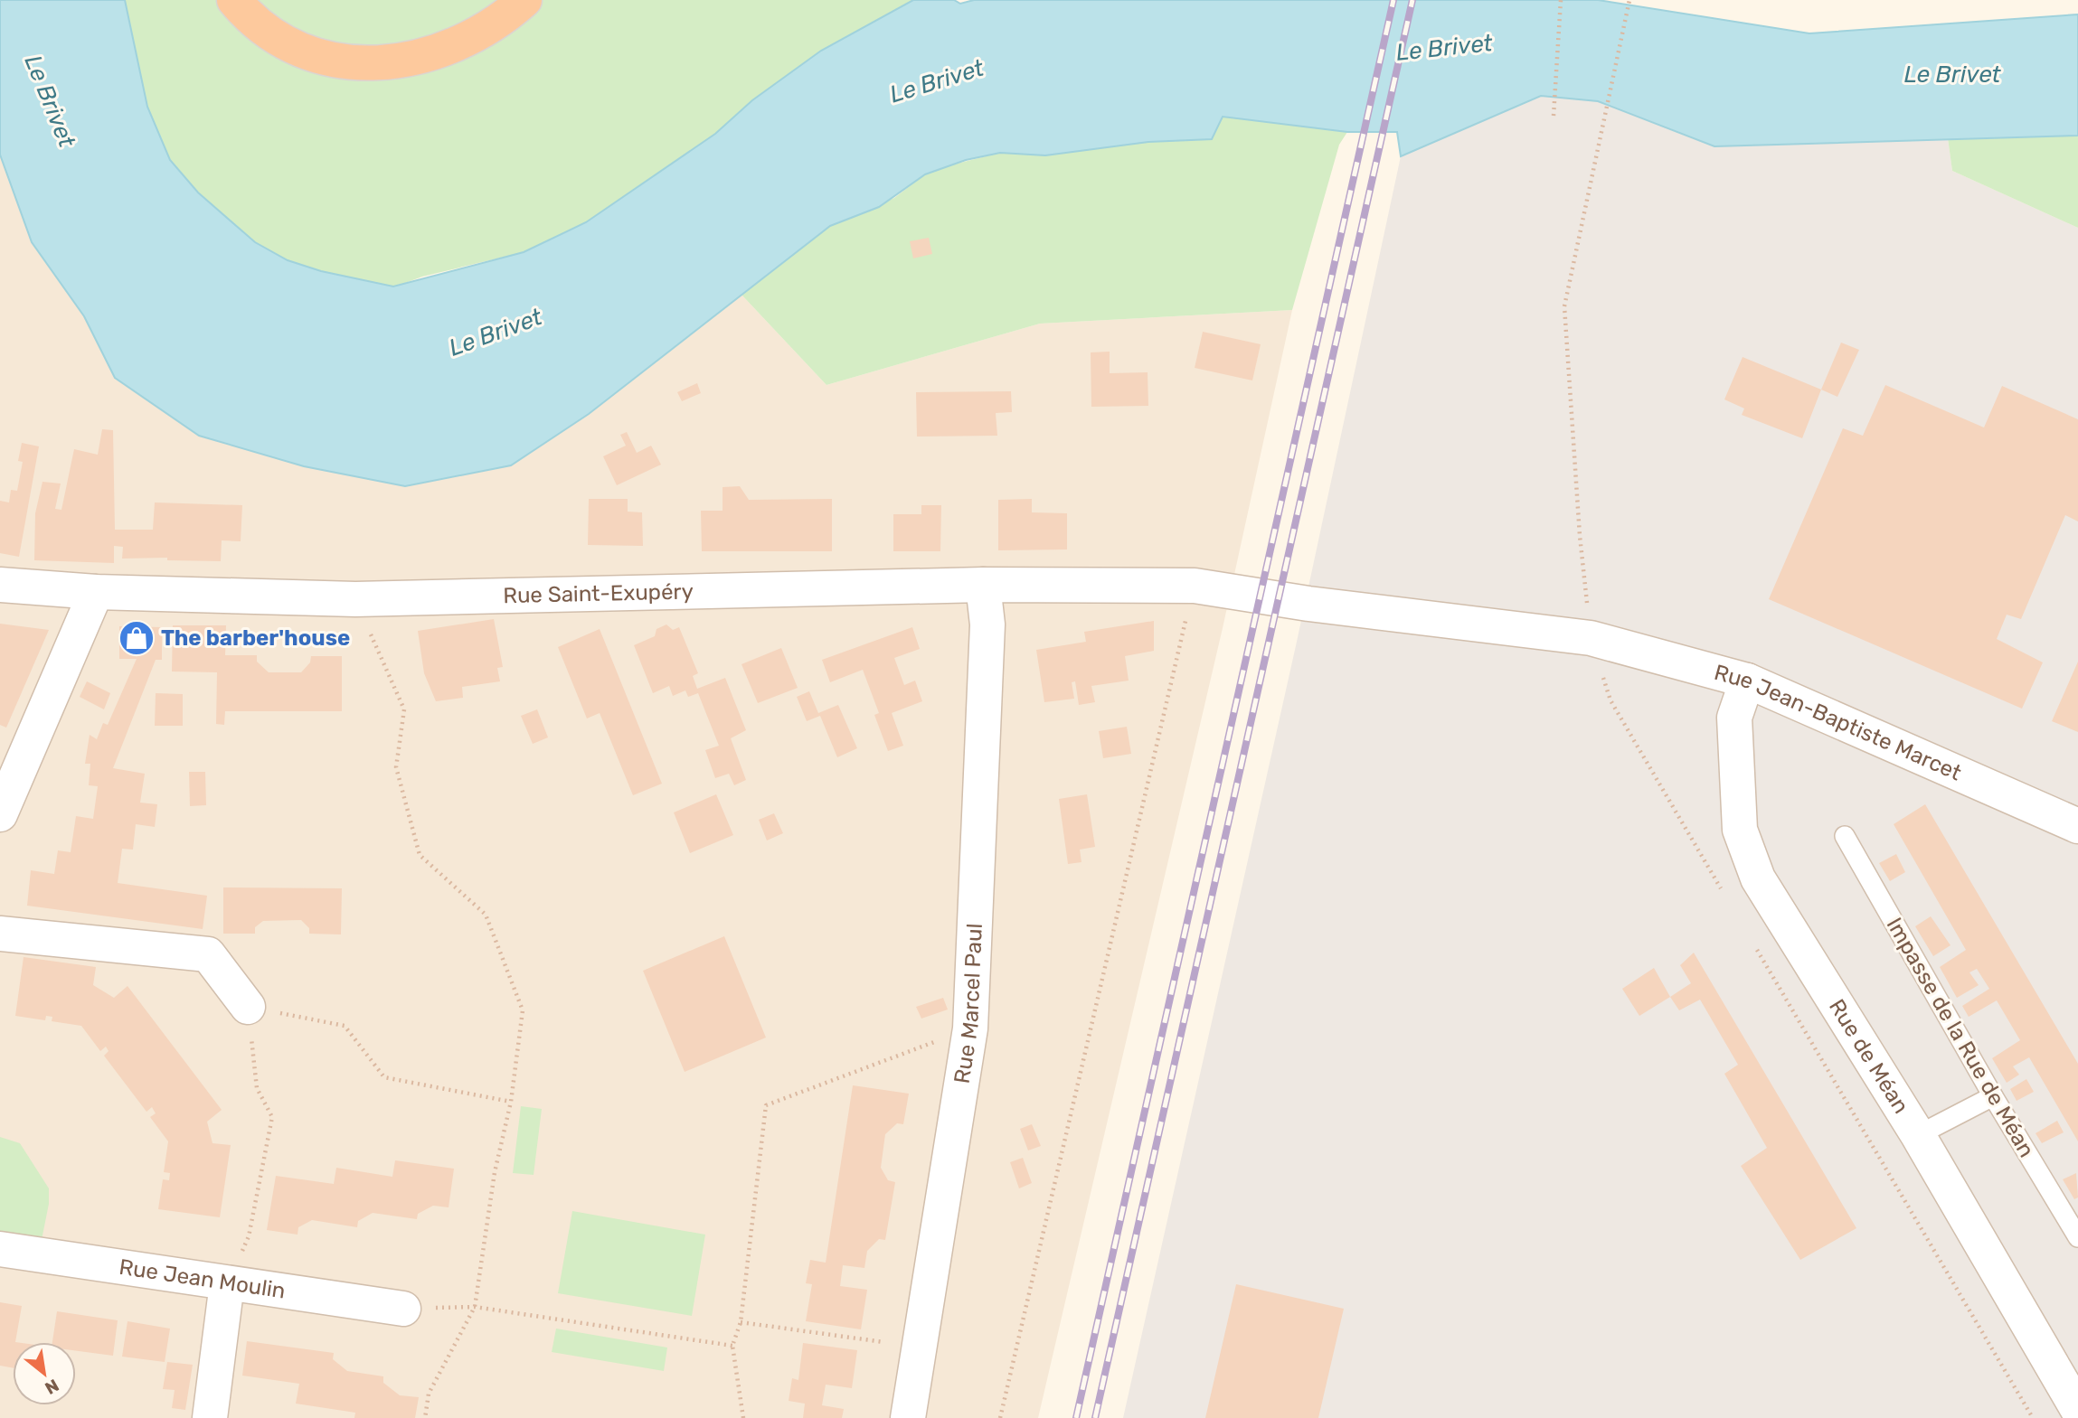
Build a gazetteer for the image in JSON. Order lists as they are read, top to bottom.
{
  "streets": {
    "street": [
      "Rue Saint-Exupéry",
      "Rue Jean-Baptiste Marcet",
      "Rue Marcel Paul",
      "Rue de Méan",
      "Rue Jean Moulin"
    ],
    "lane": ["Impasse de la Rue de Méan"]
  },
  "crossings": [
    ["Rue Saint-Exupéry", "Rue Jean-Baptiste Marcet"],
    ["Rue Saint-Exupéry", "Rue Marcel Paul"],
    ["Rue Jean-Baptiste Marcet", "Rue de Méan"]
  ],
  "water": ["Le Brivet"],
  "places": {
    "shop": ["The barber'house"]
  },
  "north": "bottom right"
}
